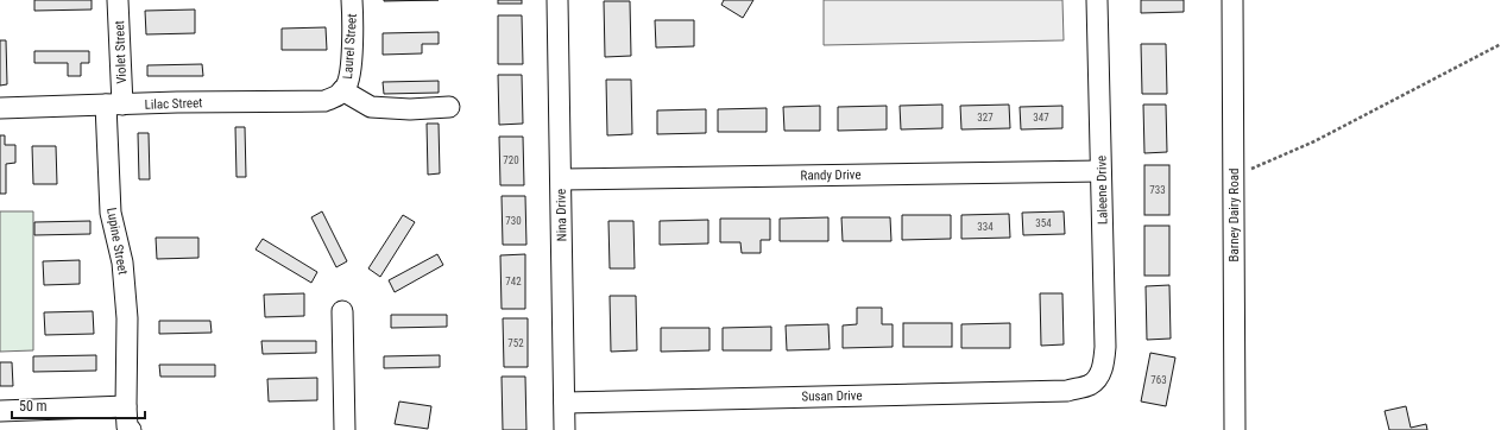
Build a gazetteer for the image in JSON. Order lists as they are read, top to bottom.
{
  "streets": {
    "street": [
      "Laurel Street",
      "Violet Street",
      "Lilac Street",
      "Randy Drive",
      "Laleene Drive",
      "Nina Drive",
      "Barney Dairy Road",
      "Lupine Street",
      "Susan Drive"
    ]
  },
  "crossings": [
    ["Laurel Street", "Lilac Street"],
    ["Violet Street", "Lilac Street"],
    ["Violet Street", "Lupine Street"],
    ["Lilac Street", "Lupine Street"],
    ["Randy Drive", "Laleene Drive"],
    ["Randy Drive", "Nina Drive"],
    ["Laleene Drive", "Susan Drive"],
    ["Nina Drive", "Susan Drive"]
  ],
  "house_numbers": [
    "327",
    "347",
    "720",
    "733",
    "730",
    "354",
    "334",
    "742",
    "752",
    "763"
  ],
  "scale_bar": "50 m"
}
